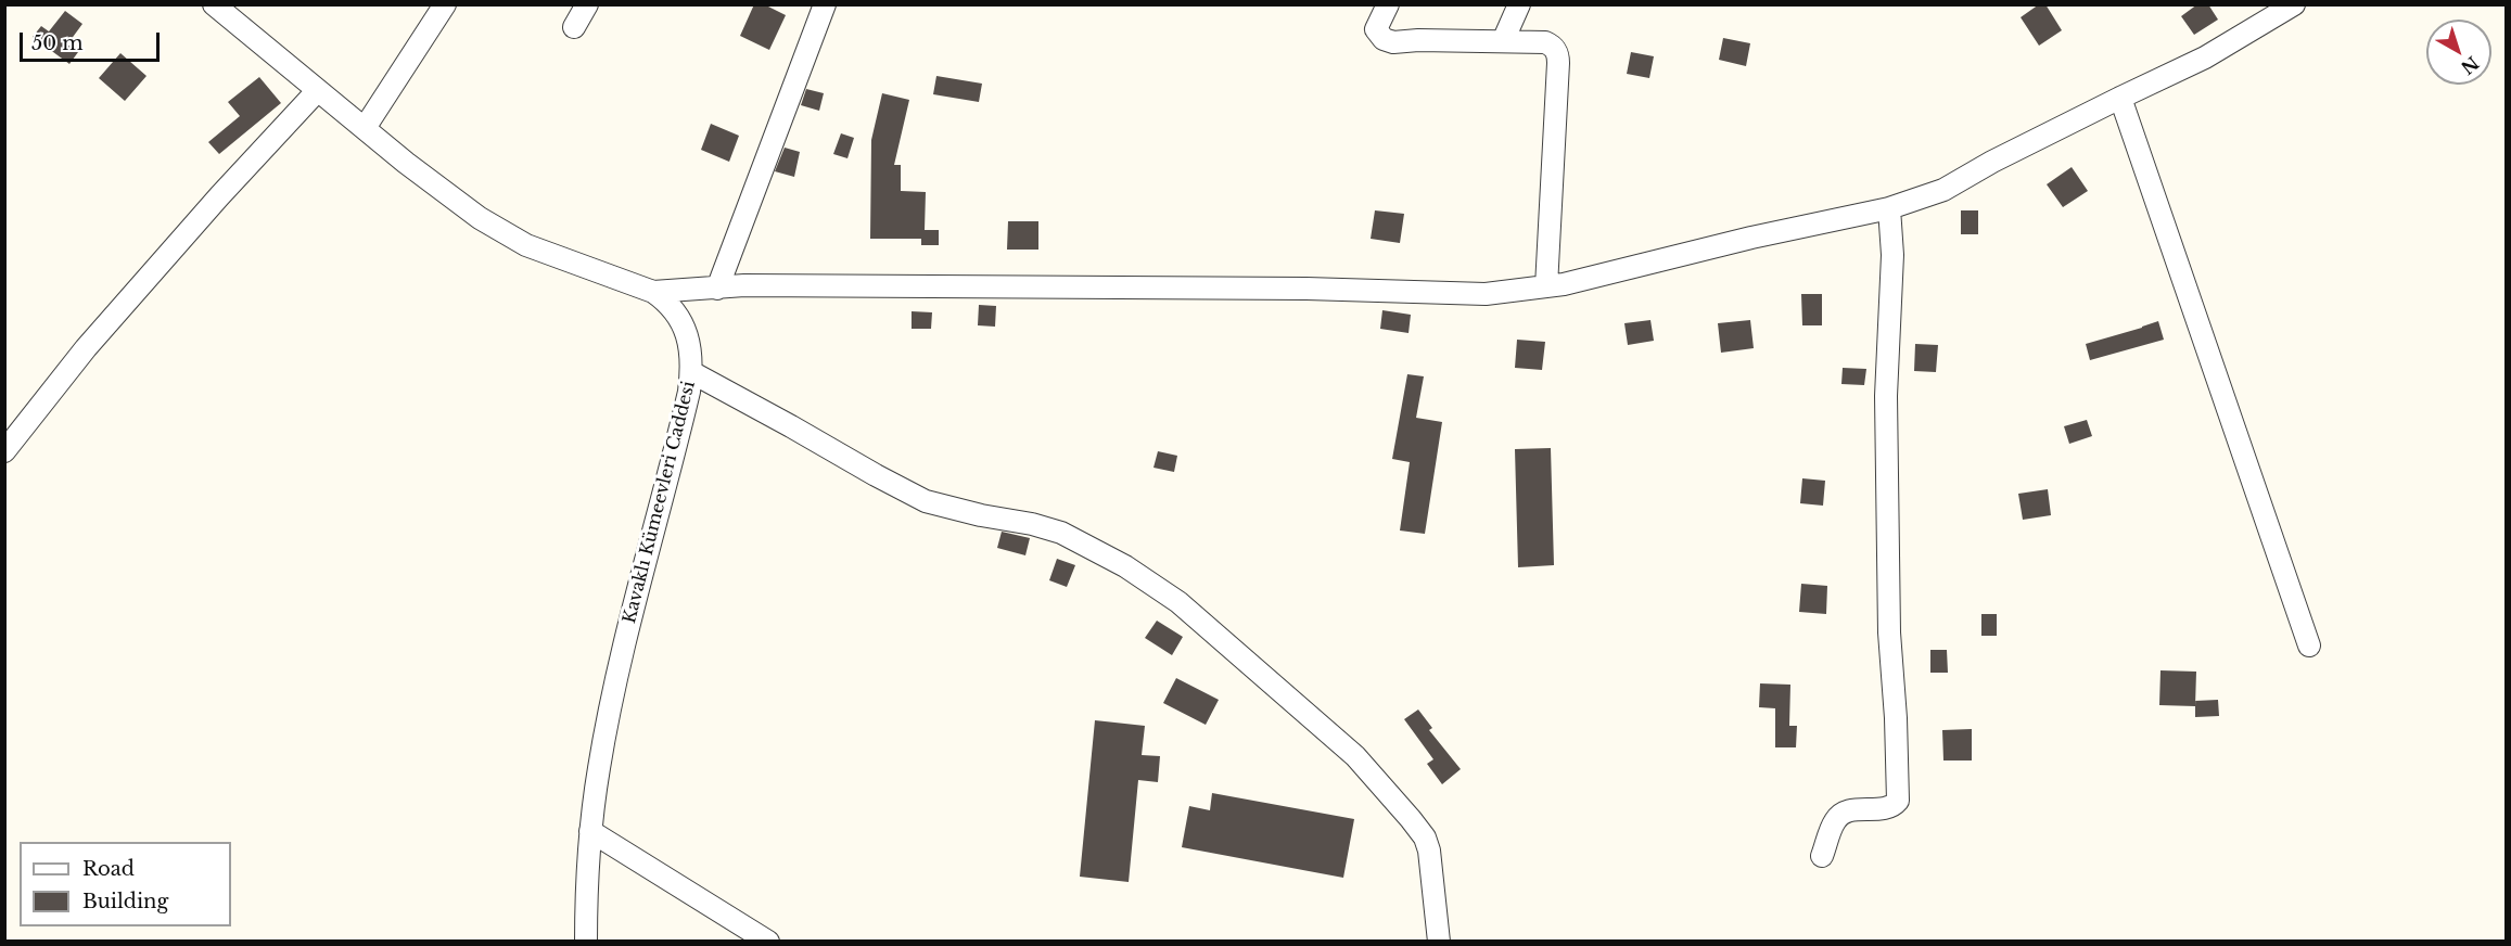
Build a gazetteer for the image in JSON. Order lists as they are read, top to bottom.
{
  "streets": {
    "street": ["Kavaklı Kümeevleri Caddesi"]
  },
  "legend": ["Road", "Building"],
  "scale_bar": "50 m",
  "north": "bottom right"
}
